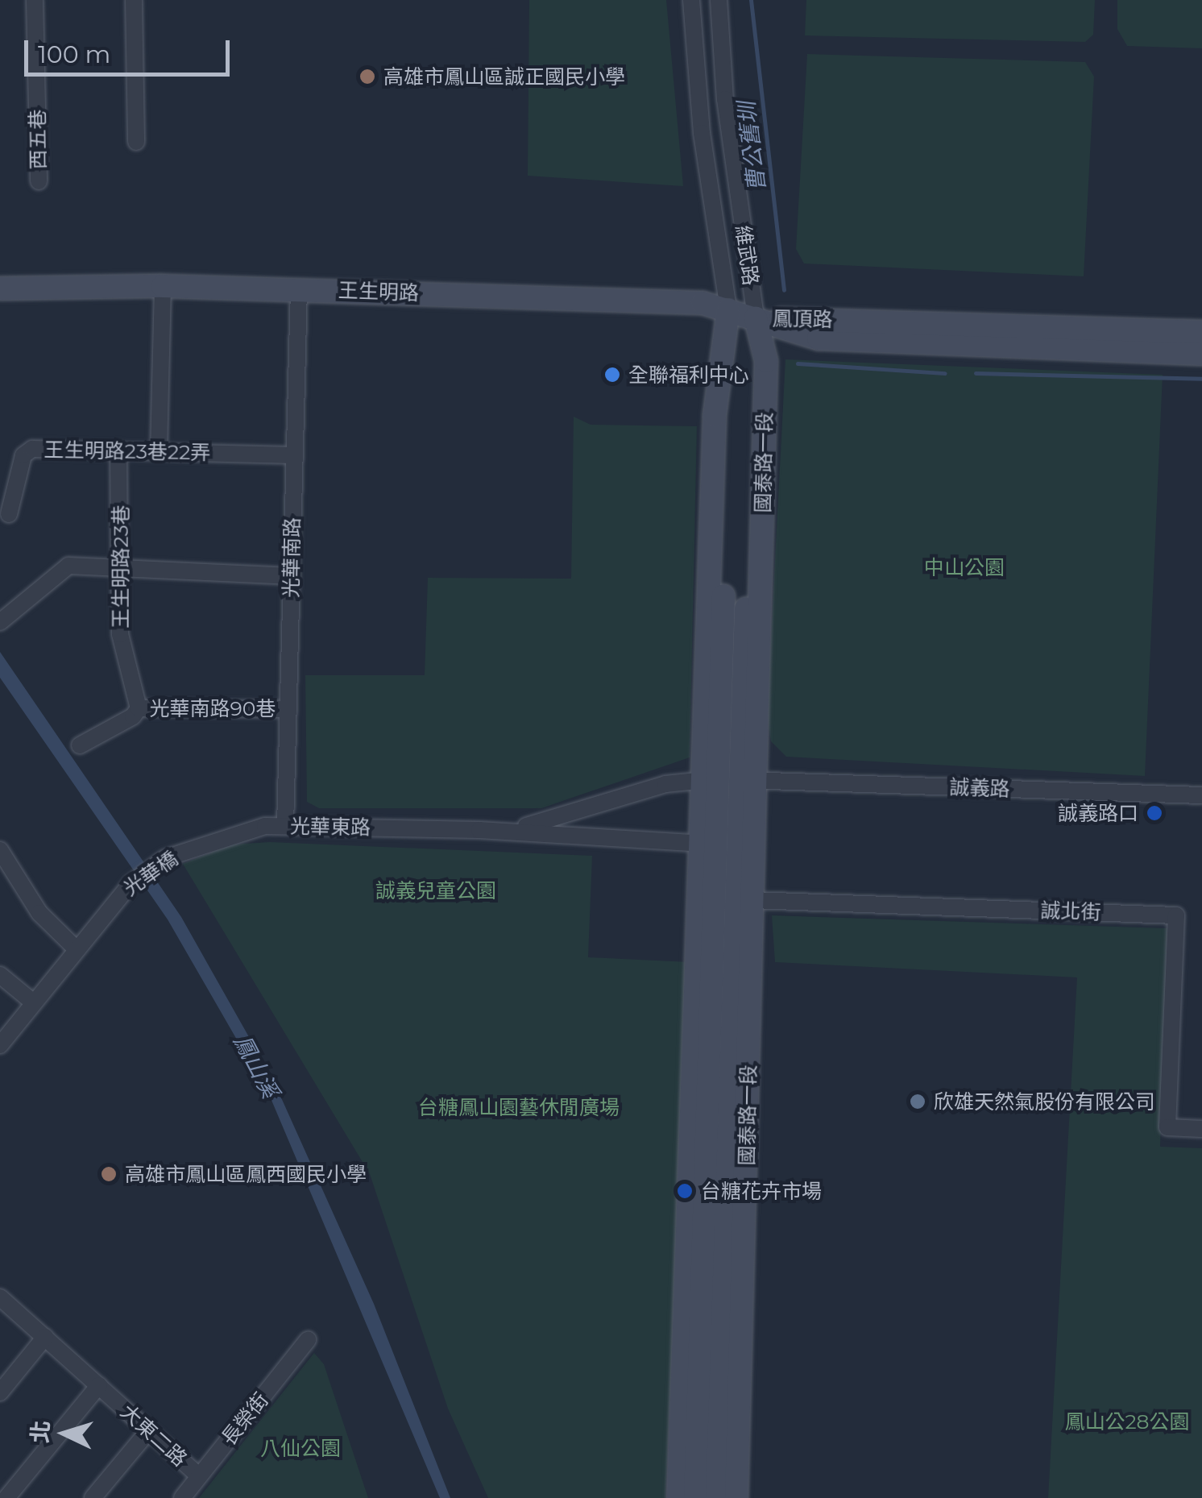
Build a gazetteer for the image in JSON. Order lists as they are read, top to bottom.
{
  "streets": {
    "street": [
      "西五巷",
      "維武路",
      "王生明路",
      "鳳頂路",
      "王生明路23巷22弄",
      "國泰路一段",
      "光華南路",
      "王生明路23巷",
      "光華南路90巷",
      "誠義路",
      "光華東路",
      "光華橋",
      "誠北街",
      "長榮街",
      "大東二路"
    ]
  },
  "crossings": [
    ["維武路", "王生明路"],
    ["維武路", "鳳頂路"],
    ["維武路", "國泰路一段"],
    ["王生明路", "鳳頂路"],
    ["王生明路", "國泰路一段"],
    ["王生明路", "光華南路"],
    ["鳳頂路", "國泰路一段"],
    ["王生明路23巷22弄", "光華南路"],
    ["王生明路23巷22弄", "王生明路23巷"],
    ["國泰路一段", "誠義路"],
    ["國泰路一段", "光華東路"],
    ["國泰路一段", "誠北街"],
    ["光華南路", "光華南路90巷"],
    ["光華南路", "光華東路"],
    ["王生明路23巷", "光華南路90巷"],
    ["誠義路", "光華東路"],
    ["光華東路", "光華橋"],
    ["長榮街", "大東二路"]
  ],
  "water": ["曹公舊圳", "鳳山溪"],
  "parks": [
    "中山公園",
    "誠義兒童公園",
    "台糖鳳山園藝休閒廣場",
    "鳳山公28公園",
    "八仙公園"
  ],
  "places": [
    "高雄市鳳山區誠正國民小學",
    "全聯福利中心",
    "誠義路口",
    "欣雄天然氣股份有限公司",
    "高雄市鳳山區鳳西國民小學",
    "台糖花卉市場"
  ],
  "scale_bar": "100 m",
  "north": "left"
}
